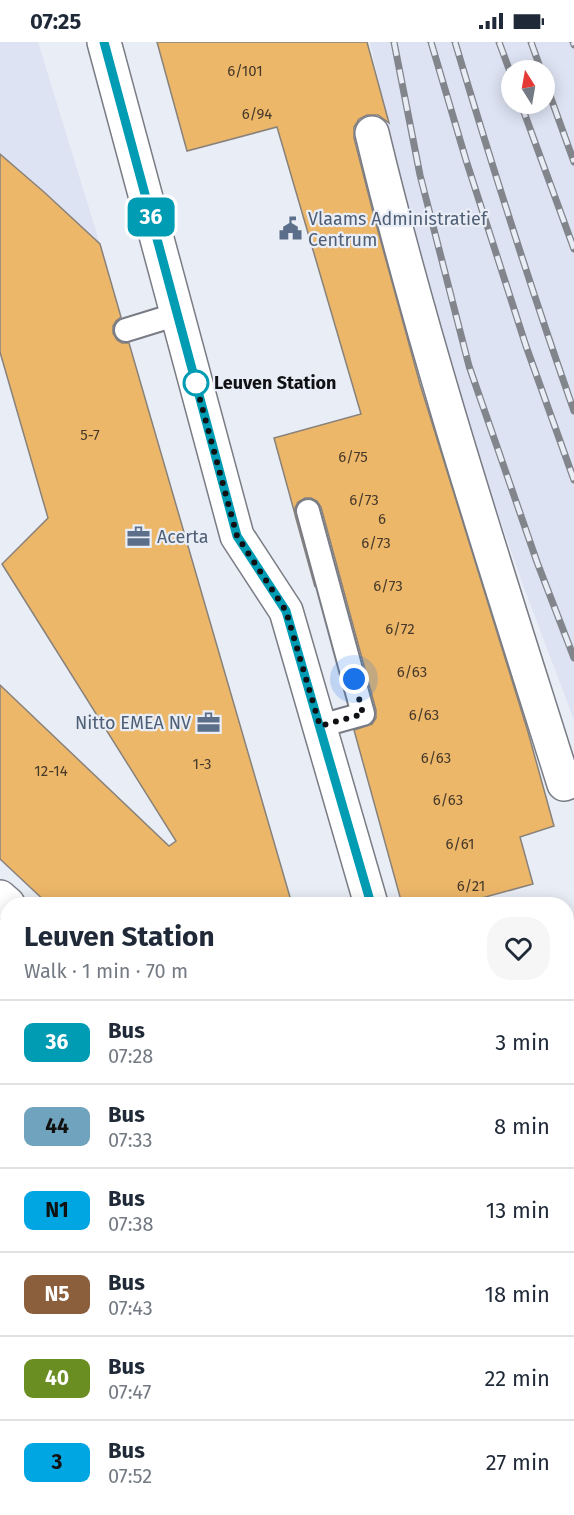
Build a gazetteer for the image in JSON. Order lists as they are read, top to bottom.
{
  "places": {
    "public building": ["Vlaams Administratief Centrum"],
    "other": ["Leuven Station"],
    "office": ["Acerta", "Nitto EMEA NV"]
  },
  "lines": ["bus line 36"],
  "house_numbers": [
    "6/101",
    "6/94",
    "5-7",
    "6/75",
    "6/73",
    "6",
    "6/73",
    "6/73",
    "6/72",
    "6/63",
    "6/63",
    "6/63",
    "1-3",
    "12-14",
    "6/63",
    "6/61",
    "6/21"
  ],
  "north": "top",
  "page": {
    "status": "07:25",
    "on_map": "36",
    "heading": ["Leuven Station", "Walk · 1 min · 70 m"],
    "list": [
      {
        "mark": "36",
        "name": "Bus",
        "note": "07:28",
        "value": "3 min"
      },
      {
        "mark": "44",
        "name": "Bus",
        "note": "07:33",
        "value": "8 min"
      },
      {
        "mark": "N1",
        "name": "Bus",
        "note": "07:38",
        "value": "13 min"
      },
      {
        "mark": "N5",
        "name": "Bus",
        "note": "07:43",
        "value": "18 min"
      },
      {
        "mark": "40",
        "name": "Bus",
        "note": "07:47",
        "value": "22 min"
      },
      {
        "mark": "3",
        "name": "Bus",
        "note": "07:52",
        "value": "27 min"
      }
    ]
  }
}
